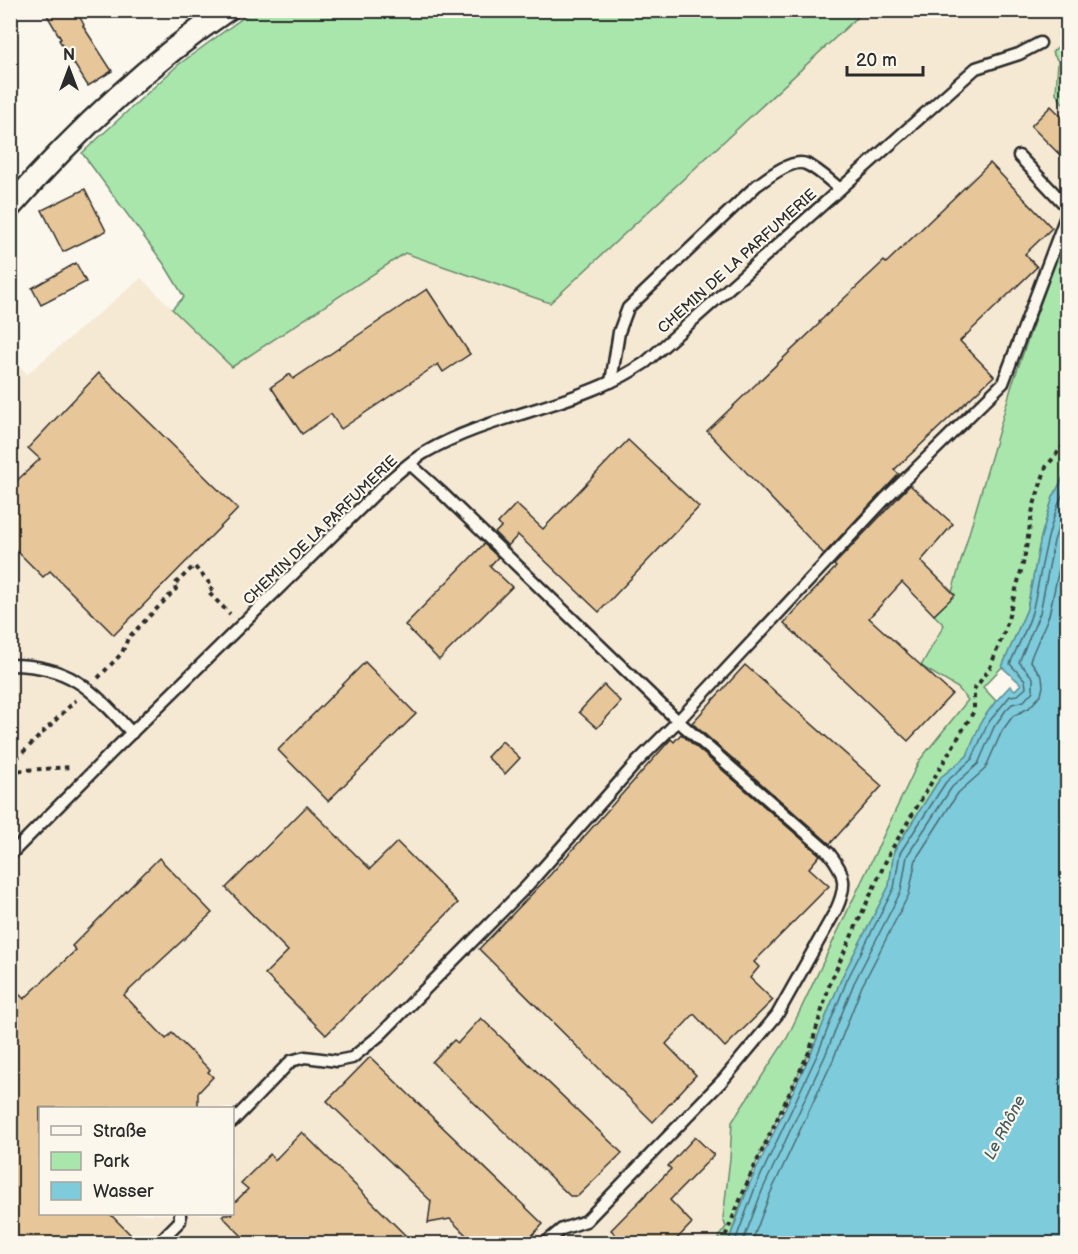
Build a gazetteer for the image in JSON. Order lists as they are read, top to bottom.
{
  "streets": {
    "lane": ["CHEMIN DE LA PARFUMERIE"]
  },
  "water": ["Le Rhône"],
  "legend": ["Straße", "Park", "Wasser"],
  "scale_bar": "20 m",
  "north": "top"
}
